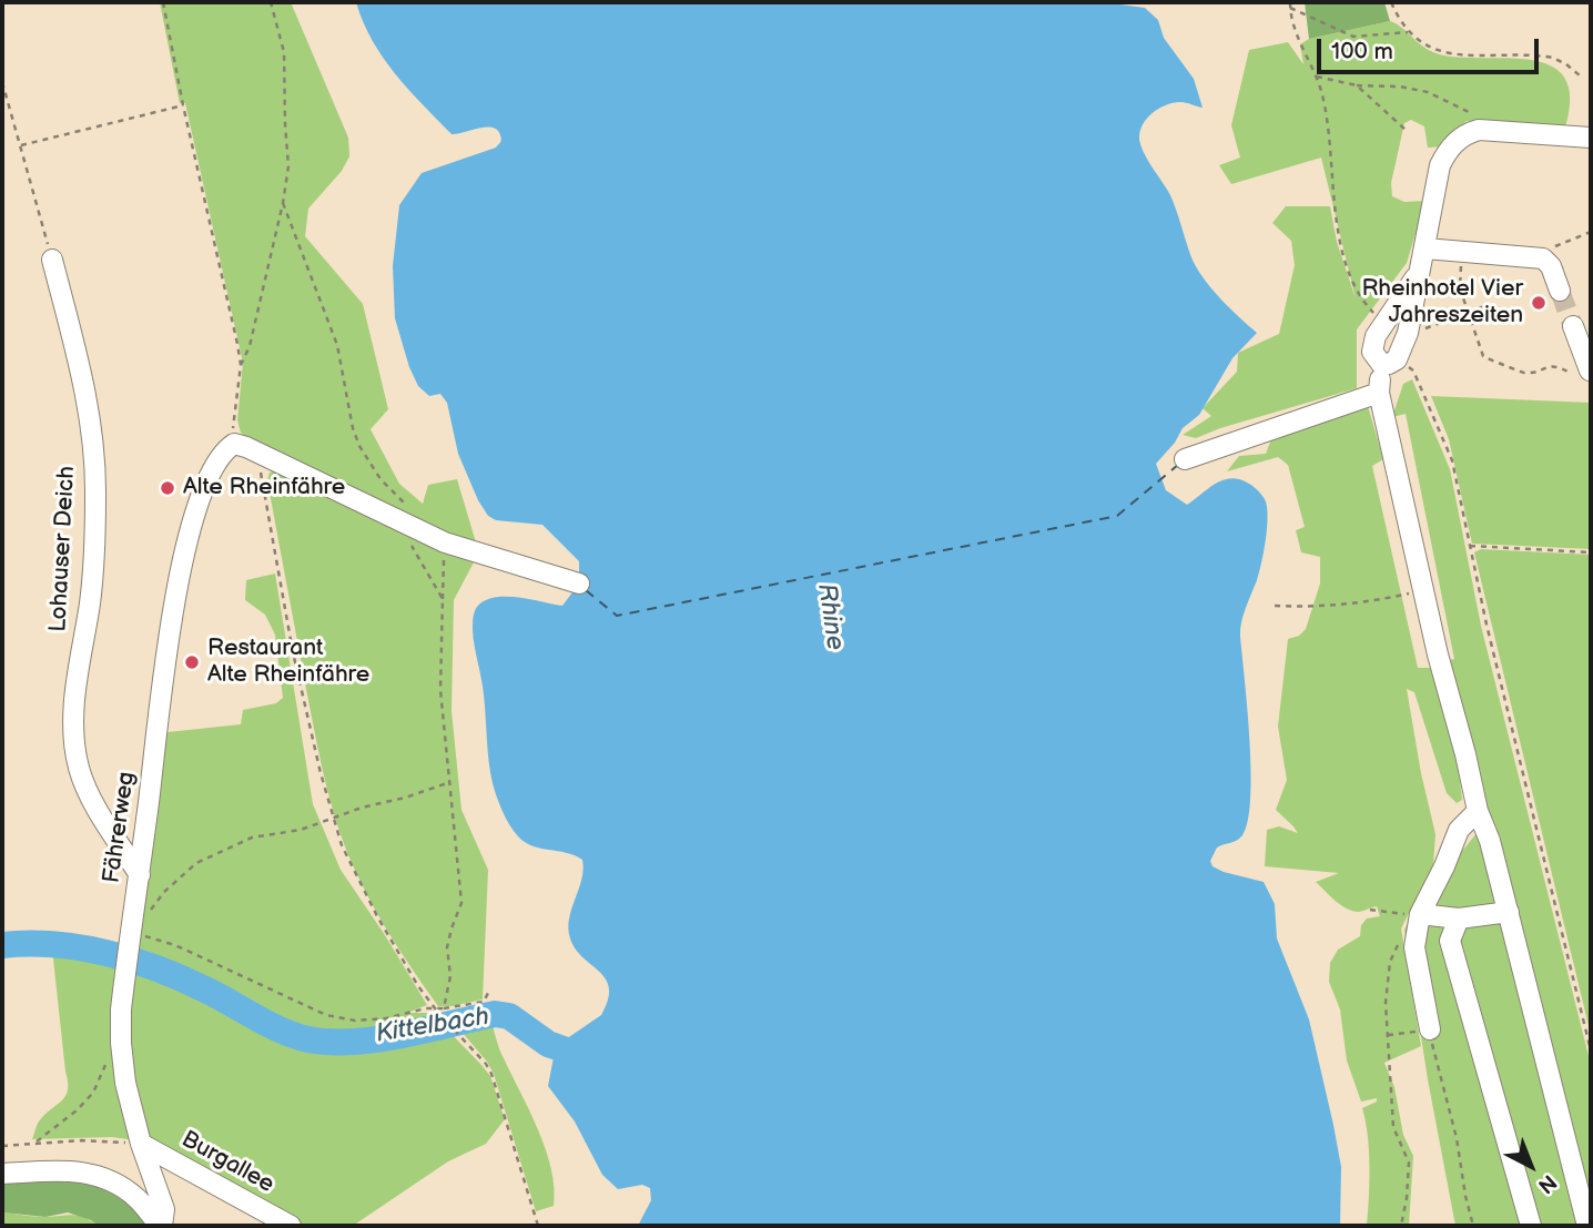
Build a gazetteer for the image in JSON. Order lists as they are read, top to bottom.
{
  "streets": {
    "street": ["Lohauser Deich", "Fährerweg", "Burgallee"]
  },
  "crossings": [
    ["Lohauser Deich", "Fährerweg"],
    ["Fährerweg", "Burgallee"]
  ],
  "water": ["Rhine", "Kittelbach"],
  "places": ["Rheinhotel Vier Jahreszeiten", "Alte Rheinfähre", "Restaurant Alte Rheinfähre"],
  "scale_bar": "100 m",
  "north": "bottom right"
}
